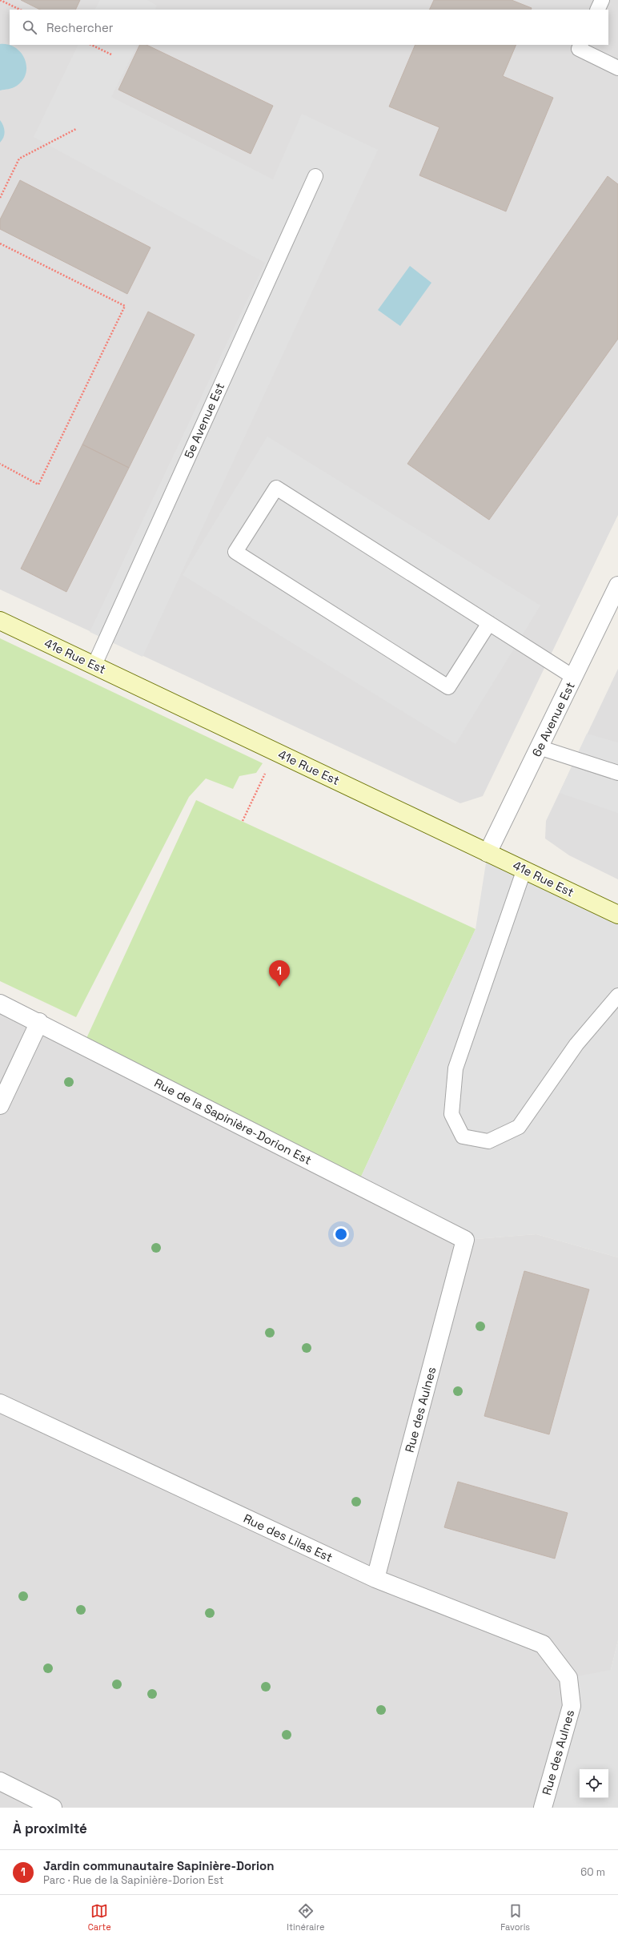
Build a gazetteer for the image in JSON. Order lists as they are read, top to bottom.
{
  "streets": {
    "street": [
      "41e Rue Est",
      "6e Avenue Est",
      "Rue de la Sapinière-Dorion Est",
      "Rue des Aulnes",
      "Rue des Lilas Est"
    ],
    "lane": ["5e Avenue Est"]
  },
  "crossings": [
    ["5e Avenue Est", "41e Rue Est"],
    ["41e Rue Est", "6e Avenue Est"],
    ["Rue de la Sapinière-Dorion Est", "Rue des Aulnes"],
    ["Rue des Aulnes", "Rue des Lilas Est"]
  ],
  "page": {
    "search": "Rechercher",
    "pins": "1",
    "heading": "À proximité",
    "list": [
      {
        "mark": "1",
        "name": "Jardin communautaire Sapinière-Dorion",
        "note": "Parc · Rue de la Sapinière-Dorion Est",
        "value": "60 m"
      }
    ],
    "nav": ["Carte", "Itinéraire", "Favoris"]
  }
}
